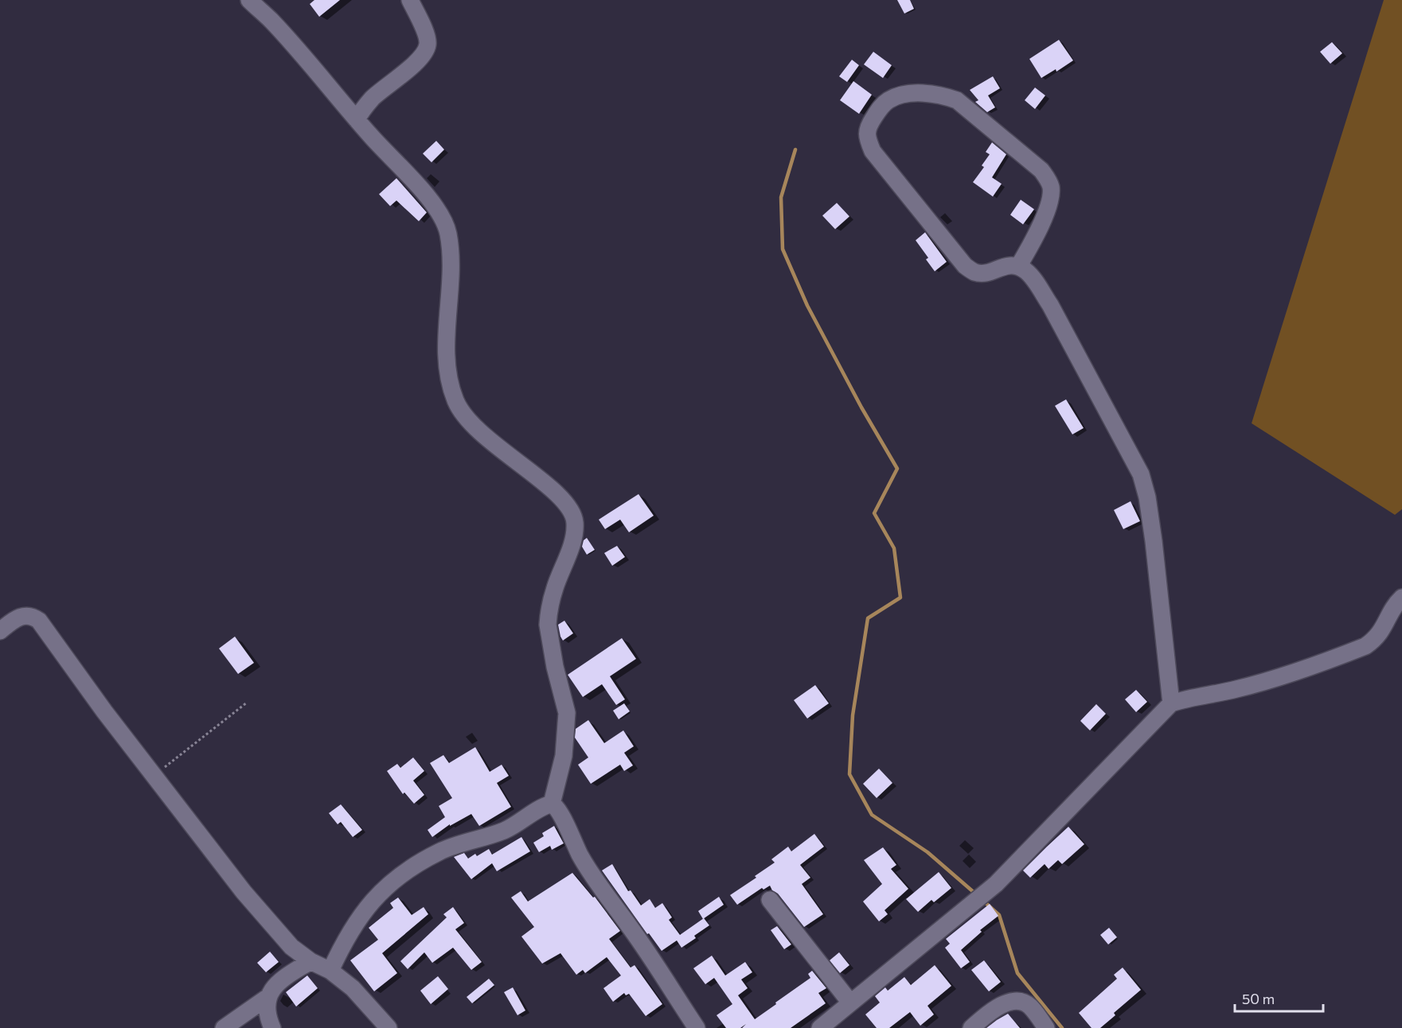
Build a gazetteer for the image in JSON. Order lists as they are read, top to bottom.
{
  "scale_bar": "50 m"
}
